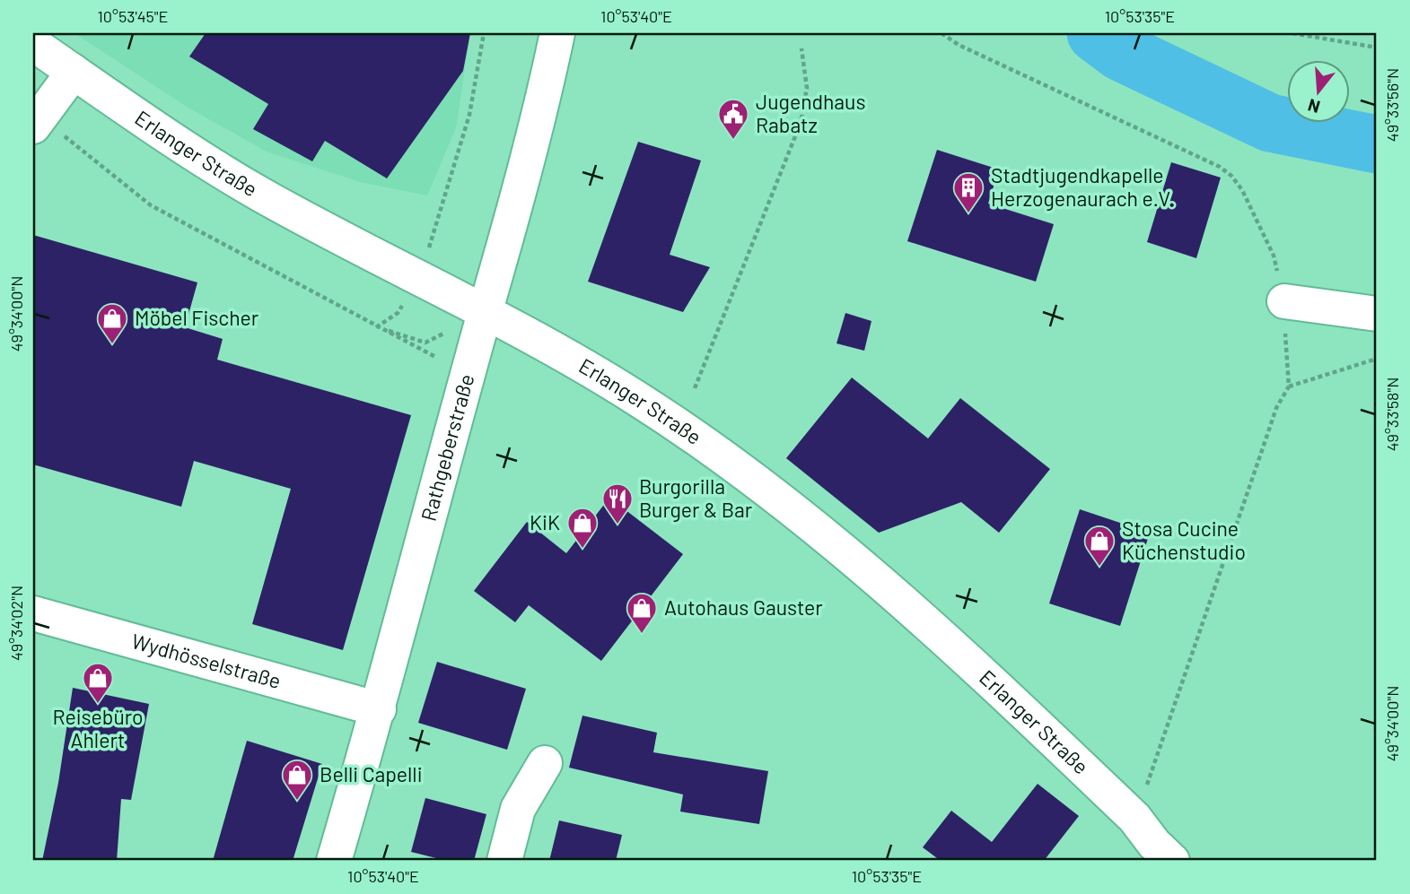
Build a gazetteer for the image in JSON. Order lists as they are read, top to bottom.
{
  "streets": {
    "street": ["Erlanger Straße", "Rathgeberstraße", "Wydhösselstraße"]
  },
  "crossings": [
    ["Erlanger Straße", "Rathgeberstraße"],
    ["Rathgeberstraße", "Wydhösselstraße"]
  ],
  "places": {
    "public building": ["Jugendhaus Rabatz"],
    "building": ["Stadtjugendkapelle Herzogenaurach e.V."],
    "shop": [
      "Möbel Fischer",
      "KiK",
      "Stosa Cucine Küchenstudio",
      "Autohaus Gauster",
      "Reisebüro Ahlert",
      "Belli Capelli"
    ],
    "restaurant": ["Burgorilla Burger & Bar"]
  },
  "north": "bottom",
  "coordinates": [
    "10°53'45\"E",
    "10°53'40\"E",
    "10°53'35\"E",
    "49°33'56\"N",
    "49°34'00\"N",
    "49°33'58\"N",
    "49°34'02\"N"
  ]
}
